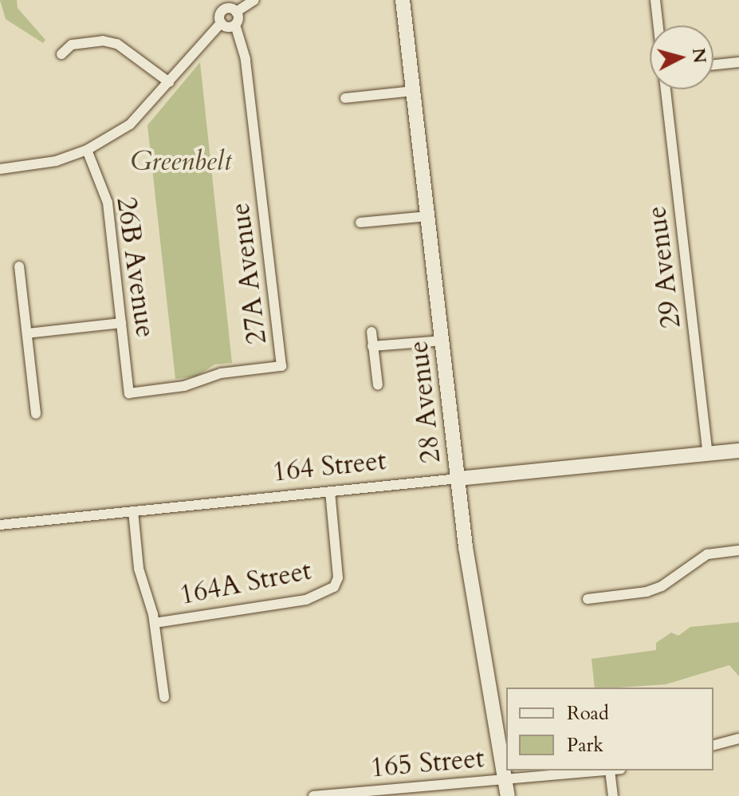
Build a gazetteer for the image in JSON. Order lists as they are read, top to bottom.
{
  "streets": {
    "street": [
      "26B Avenue",
      "29 Avenue",
      "27A Avenue",
      "28 Avenue",
      "164 Street",
      "164A Street",
      "165 Street"
    ]
  },
  "crossings": [
    ["26B Avenue", "27A Avenue"],
    ["29 Avenue", "164 Street"],
    ["28 Avenue", "164 Street"],
    ["28 Avenue", "165 Street"],
    ["164 Street", "164A Street"]
  ],
  "parks": ["Greenbelt"],
  "legend": ["Road", "Park"],
  "north": "right"
}
